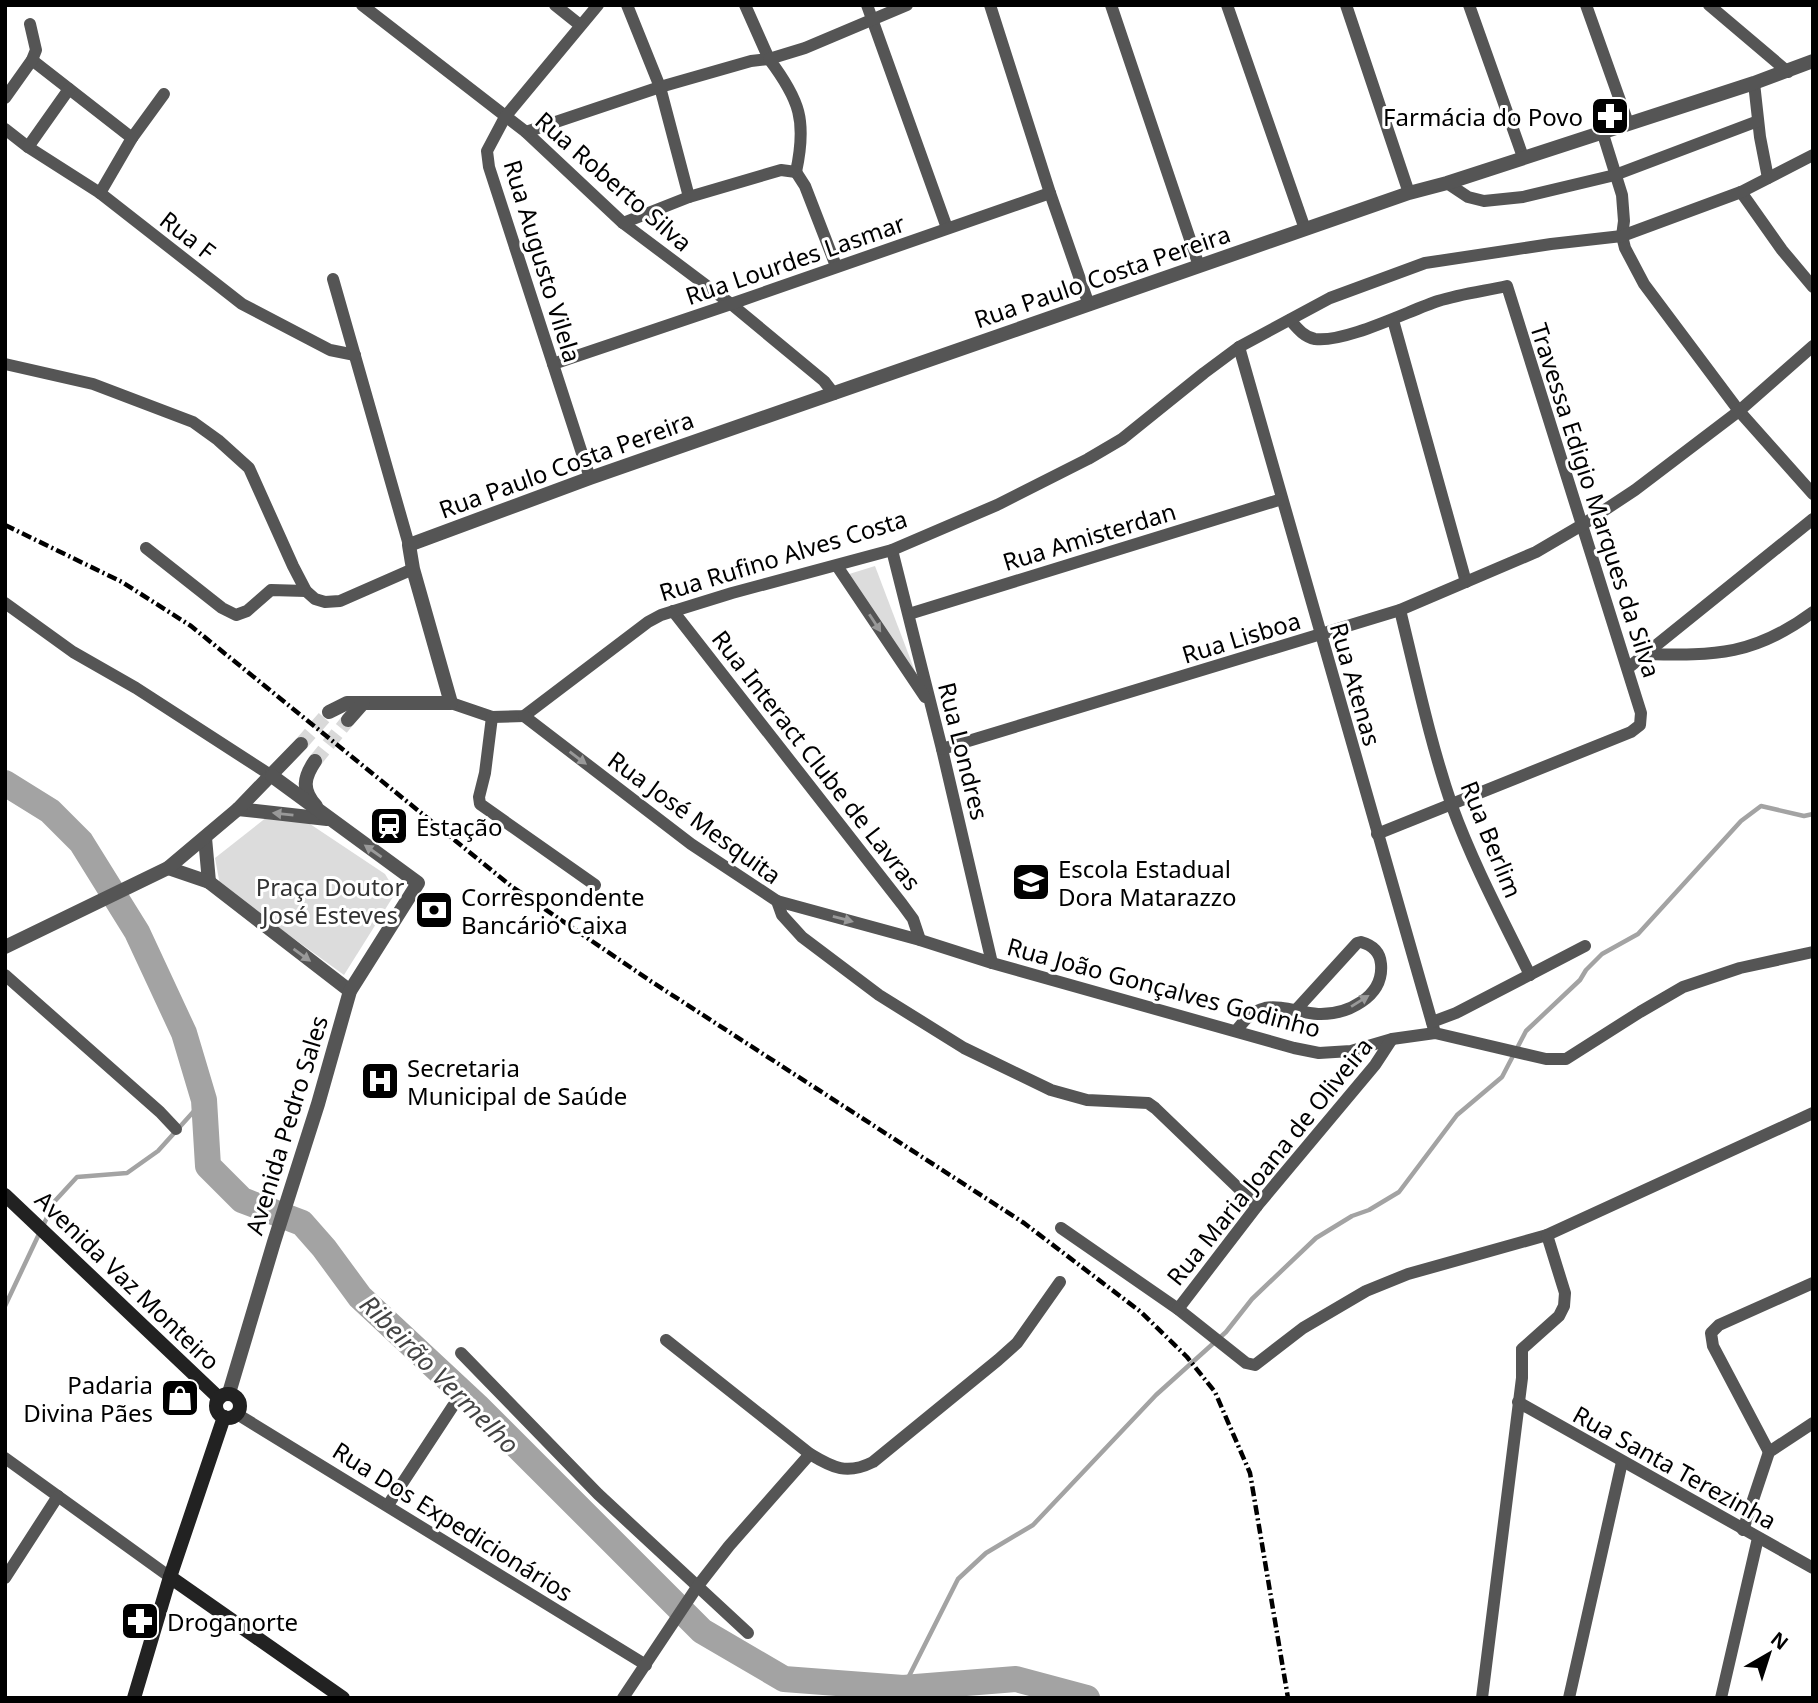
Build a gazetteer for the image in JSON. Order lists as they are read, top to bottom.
{
  "streets": {
    "main road": ["Avenida Vaz Monteiro"],
    "street": [
      "Rua Roberto Silva",
      "Rua F",
      "Rua Lourdes Lasmar",
      "Rua Augusto Vilela",
      "Rua Paulo Costa Pereira",
      "Travessa Edigio Marques da Silva",
      "Rua Amisterdan",
      "Rua Rufino Alves Costa",
      "Rua Lisboa",
      "Rua Atenas",
      "Rua Londres",
      "Rua Interact Clube de Lavras",
      "Rua José Mesquita",
      "Rua Berlim",
      "Rua João Gonçalves Godinho",
      "Avenida Pedro Sales",
      "Rua Maria Joana de Oliveira",
      "Rua Santa Terezinha",
      "Rua Dos Expedicionários"
    ]
  },
  "crossings": [
    ["Rua Roberto Silva", "Rua Lourdes Lasmar"],
    ["Rua Roberto Silva", "Rua Augusto Vilela"],
    ["Rua Roberto Silva", "Rua Paulo Costa Pereira"],
    ["Rua Lourdes Lasmar", "Rua Augusto Vilela"],
    ["Rua Augusto Vilela", "Rua Paulo Costa Pereira"],
    ["Travessa Edigio Marques da Silva", "Rua Lisboa"],
    ["Travessa Edigio Marques da Silva", "Rua Berlim"],
    ["Rua Amisterdan", "Rua Atenas"],
    ["Rua Amisterdan", "Rua Londres"],
    ["Rua Rufino Alves Costa", "Rua Atenas"],
    ["Rua Rufino Alves Costa", "Rua Londres"],
    ["Rua Rufino Alves Costa", "Rua Interact Clube de Lavras"],
    ["Rua Rufino Alves Costa", "Rua José Mesquita"],
    ["Rua Lisboa", "Rua Atenas"],
    ["Rua Lisboa", "Rua Londres"],
    ["Rua Lisboa", "Rua Berlim"],
    ["Rua Atenas", "Rua João Gonçalves Godinho"],
    ["Rua Londres", "Rua João Gonçalves Godinho"],
    ["Rua Interact Clube de Lavras", "Rua João Gonçalves Godinho"],
    ["Rua José Mesquita", "Rua João Gonçalves Godinho"],
    ["Rua José Mesquita", "Rua Maria Joana de Oliveira"],
    ["Rua João Gonçalves Godinho", "Rua Maria Joana de Oliveira"],
    ["Avenida Pedro Sales", "Avenida Vaz Monteiro"]
  ],
  "water": ["Ribeirão Vermelho"],
  "parks": ["Praça Doutor José Esteves"],
  "places": {
    "pharmacy": ["Farmácia do Povo", "Droganorte"],
    "station": ["Estação"],
    "school or university": ["Escola Estadual Dora Matarazzo"],
    "bank": ["Correspondente Bancário Caixa"],
    "hospital": ["Secretaria Municipal de Saúde"],
    "shop": ["Padaria Divina Pães"]
  },
  "north": "top right"
}
